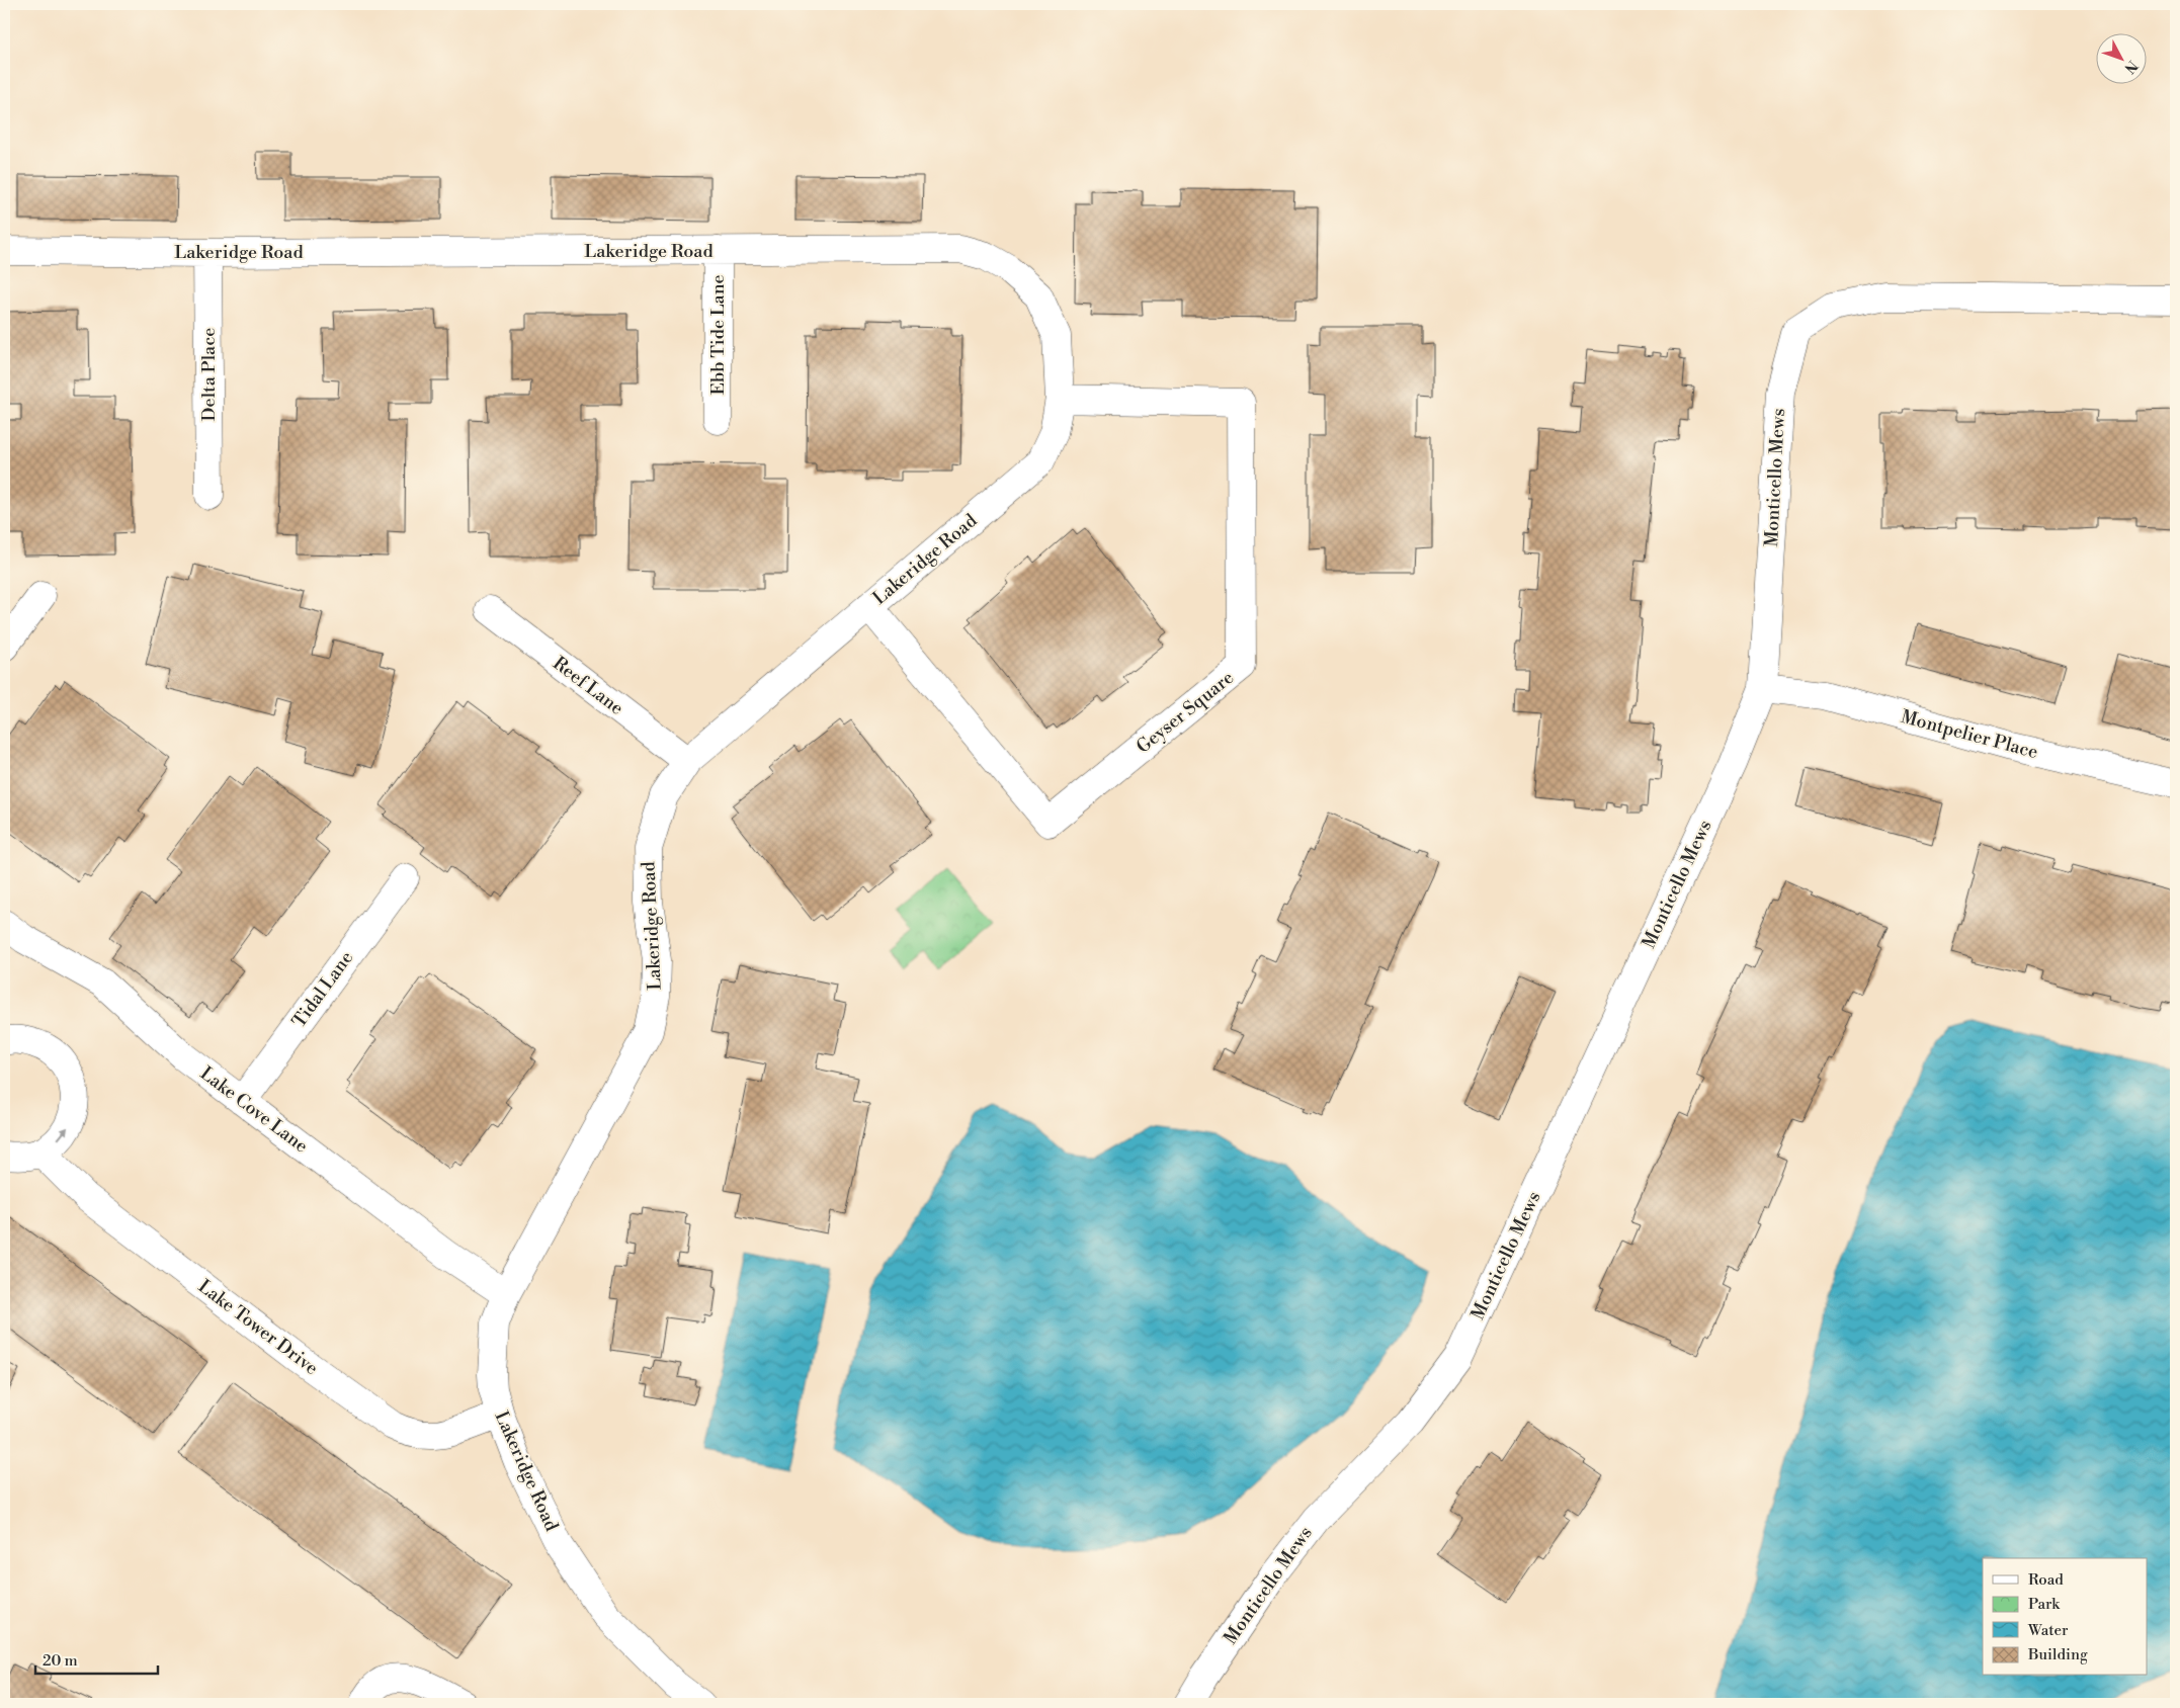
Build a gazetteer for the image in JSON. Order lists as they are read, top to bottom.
{
  "streets": {
    "street": [
      "Lakeridge Road",
      "Ebb Tide Lane",
      "Delta Place",
      "Monticello Mews",
      "Reef Lane",
      "Geyser Square",
      "Montpelier Place",
      "Tidal Lane",
      "Lake Cove Lane",
      "Lake Tower Drive"
    ]
  },
  "crossings": [
    ["Lakeridge Road", "Ebb Tide Lane"],
    ["Lakeridge Road", "Delta Place"],
    ["Lakeridge Road", "Reef Lane"],
    ["Lakeridge Road", "Geyser Square"],
    ["Lakeridge Road", "Lake Cove Lane"],
    ["Lakeridge Road", "Lake Tower Drive"],
    ["Monticello Mews", "Montpelier Place"],
    ["Tidal Lane", "Lake Cove Lane"]
  ],
  "legend": [
    "Road",
    "Park",
    "Water",
    "Building"
  ],
  "scale_bar": "20 m",
  "north": "bottom right"
}
